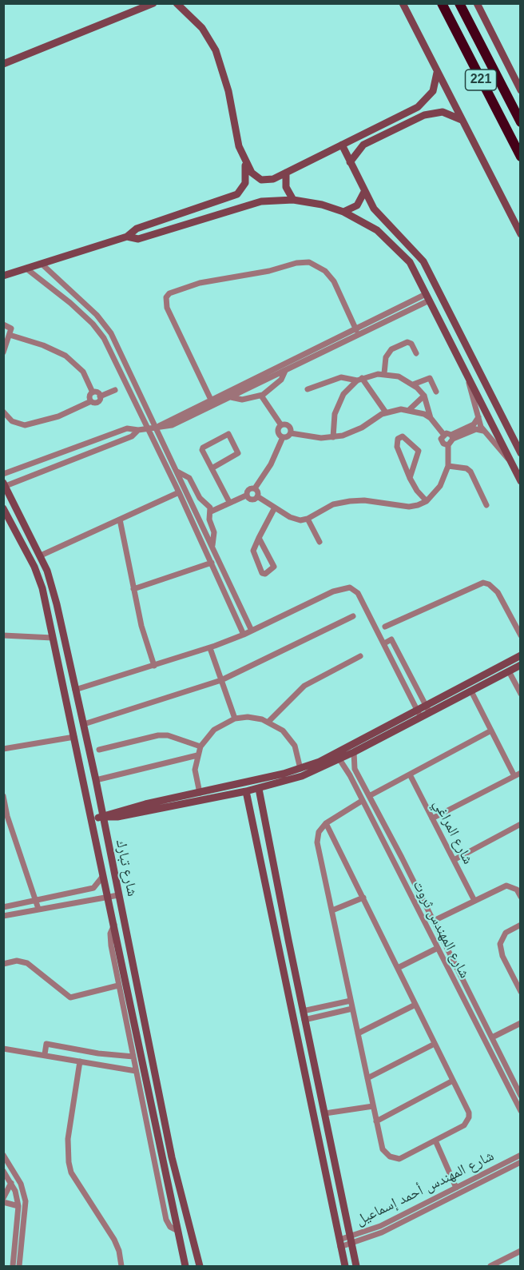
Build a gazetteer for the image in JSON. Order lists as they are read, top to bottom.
{
  "streets": {
    "highway": ["221"],
    "street": [
      "شارع المراغي",
      "شارع تبارك",
      "شارع المهندس ثروت",
      "شارع المهندس أحمد إسماعيل"
    ]
  }
}
